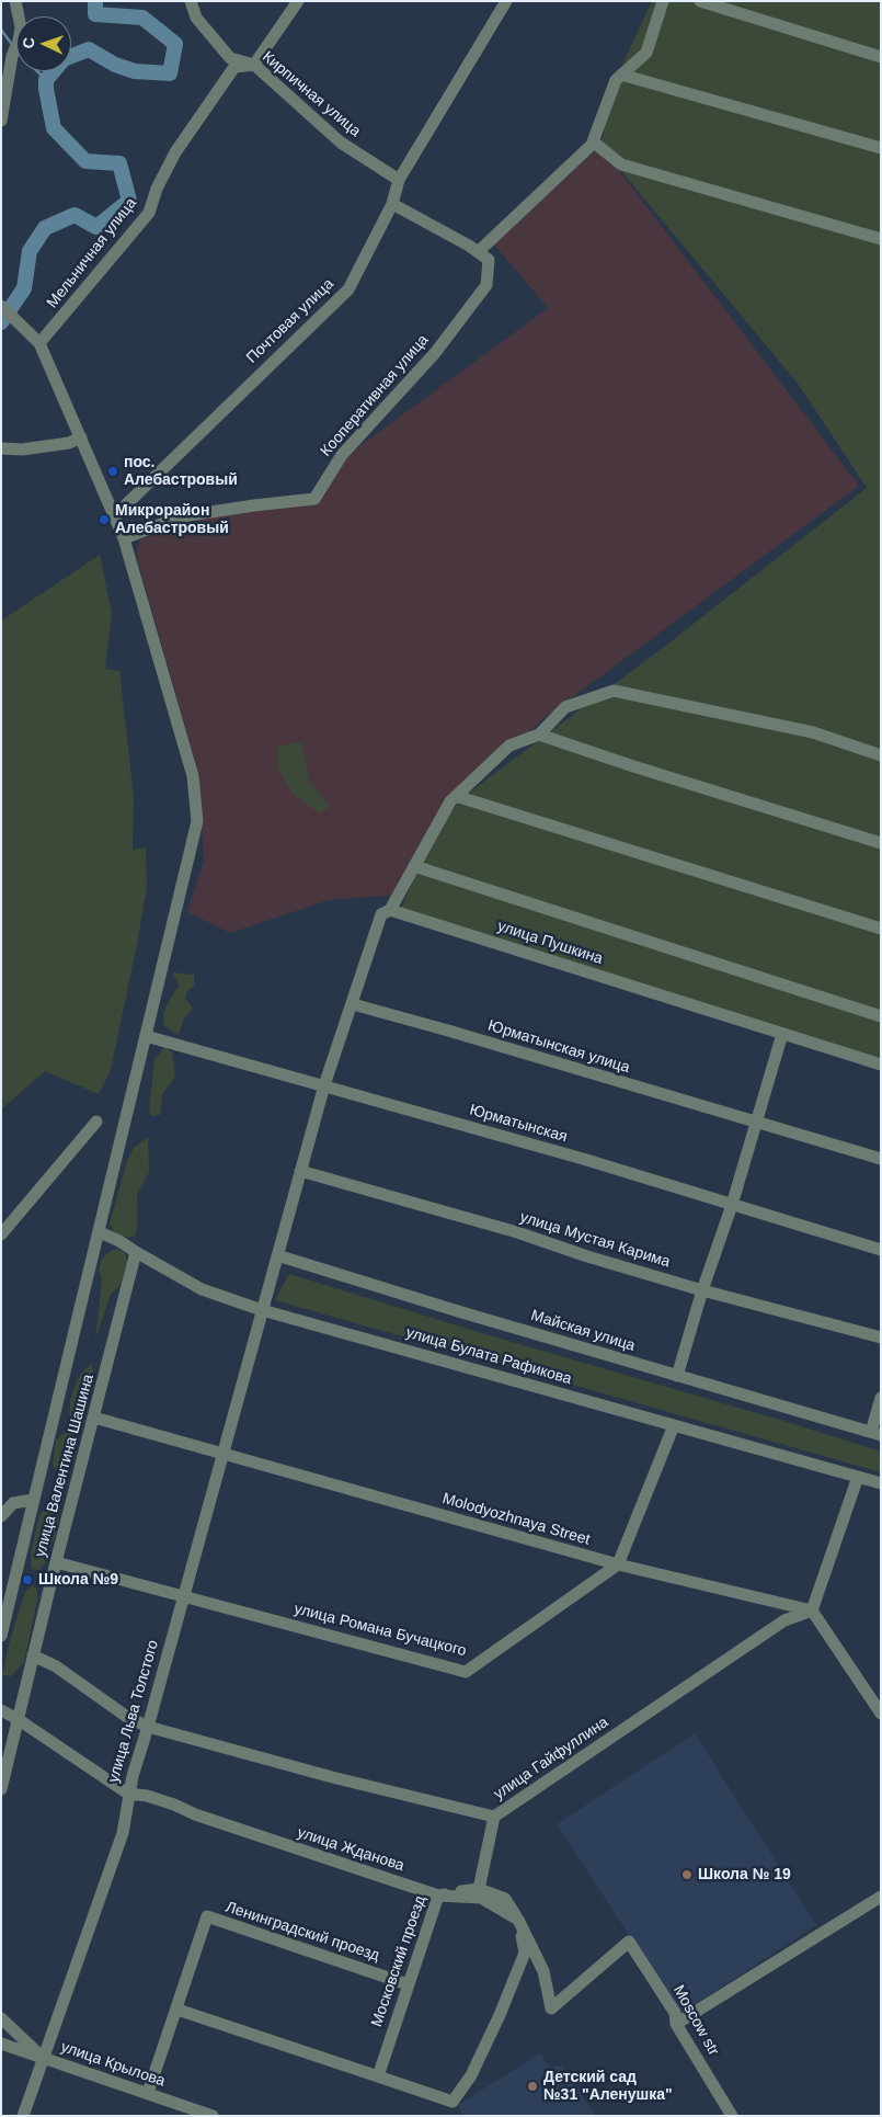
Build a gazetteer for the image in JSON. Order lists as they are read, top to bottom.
{
  "streets": {
    "street": [
      "Кирпичная улица",
      "Мельничная улица",
      "Почтовая улица",
      "Кооперативная улица",
      "улица Пушкина",
      "Юрматынская улица",
      "Юрматынская",
      "улица Мустая Карима",
      "Майская улица",
      "улица Булата Рафикова",
      "улица Валентина Шашина",
      "Molodyozhnaya Street",
      "улица Романа Бучацкого",
      "улица Льва Толстого",
      "улица Гайфуллина",
      "улица Жданова",
      "Ленинградский проезд",
      "Московский проезд",
      "Moscow str",
      "улица Крылова"
    ]
  },
  "crossings": [
    ["Кирпичная улица", "Мельничная улица"],
    ["Кирпичная улица", "Почтовая улица"],
    ["Юрматынская", "улица Льва Толстого"],
    ["улица Мустая Карима", "улица Льва Толстого"],
    ["Майская улица", "улица Льва Толстого"],
    ["улица Булата Рафикова", "улица Валентина Шашина"],
    ["улица Булата Рафикова", "улица Льва Толстого"],
    ["улица Валентина Шашина", "Molodyozhnaya Street"],
    ["улица Валентина Шашина", "улица Романа Бучацкого"],
    ["улица Валентина Шашина", "улица Гайфуллина"],
    ["улица Валентина Шашина", "улица Жданова"],
    ["Molodyozhnaya Street", "улица Романа Бучацкого"],
    ["Molodyozhnaya Street", "улица Льва Толстого"],
    ["Molodyozhnaya Street", "улица Гайфуллина"],
    ["улица Романа Бучацкого", "улица Льва Толстого"],
    ["улица Льва Толстого", "улица Гайфуллина"],
    ["улица Льва Толстого", "улица Жданова"],
    ["улица Льва Толстого", "улица Крылова"],
    ["улица Жданова", "Московский проезд"],
    ["улица Жданова", "Moscow str"],
    ["Ленинградский проезд", "Московский проезд"],
    ["Ленинградский проезд", "улица Крылова"],
    ["Московский проезд", "Moscow str"]
  ],
  "places": [
    "пос. Алебастровый",
    "Микрорайон Алебастровый",
    "Школа №9",
    "Школа № 19",
    "Детский сад №31 \"Аленушка\""
  ],
  "north": "left"
}
